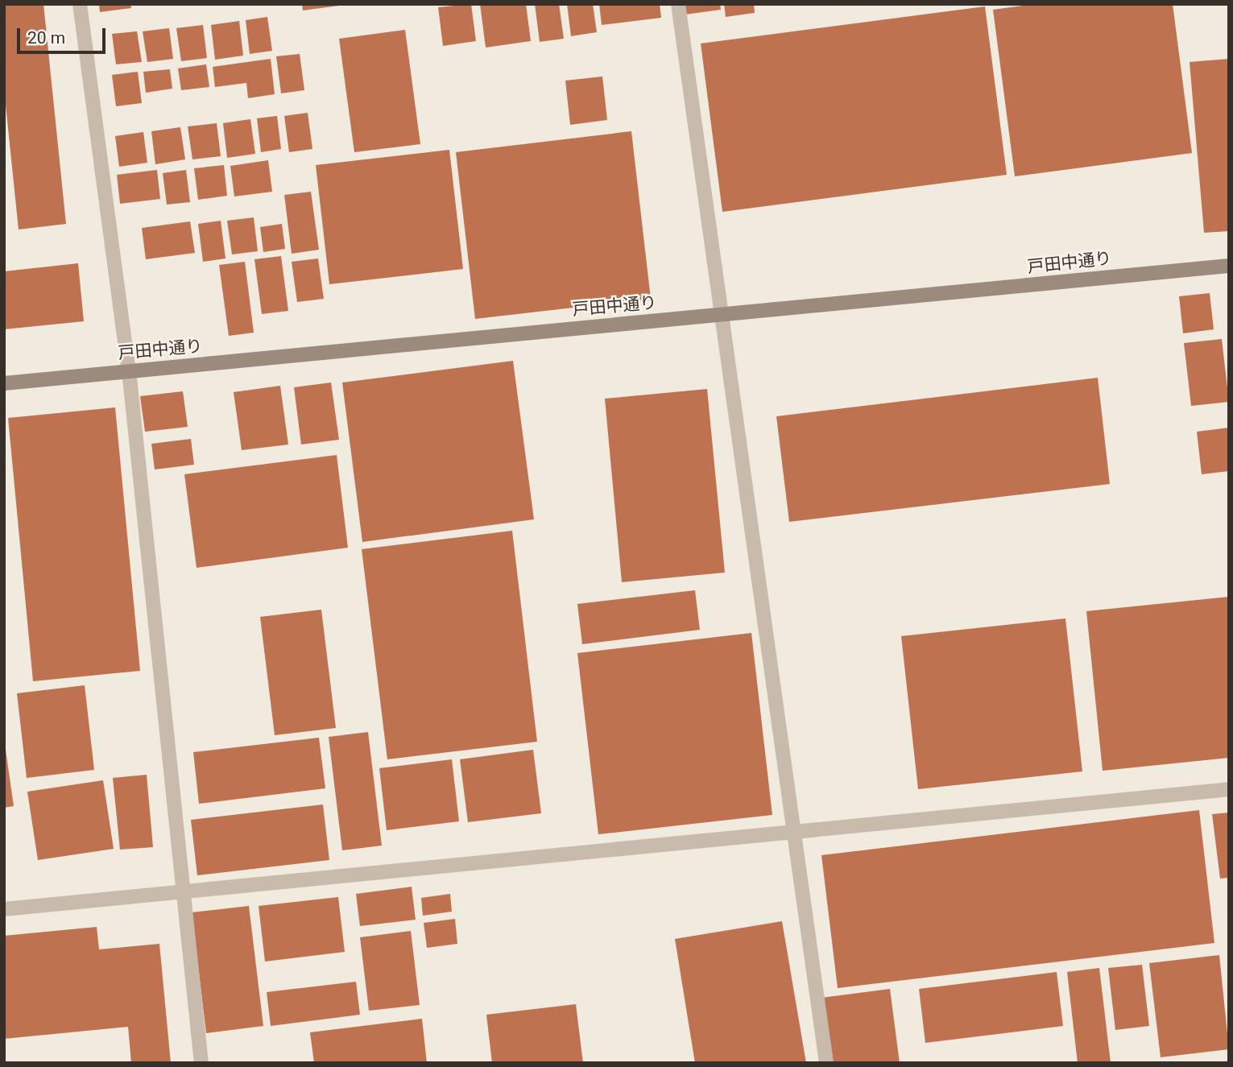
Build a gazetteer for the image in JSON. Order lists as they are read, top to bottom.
{
  "streets": {
    "street": ["戸田中通り"]
  },
  "scale_bar": "20 m"
}
